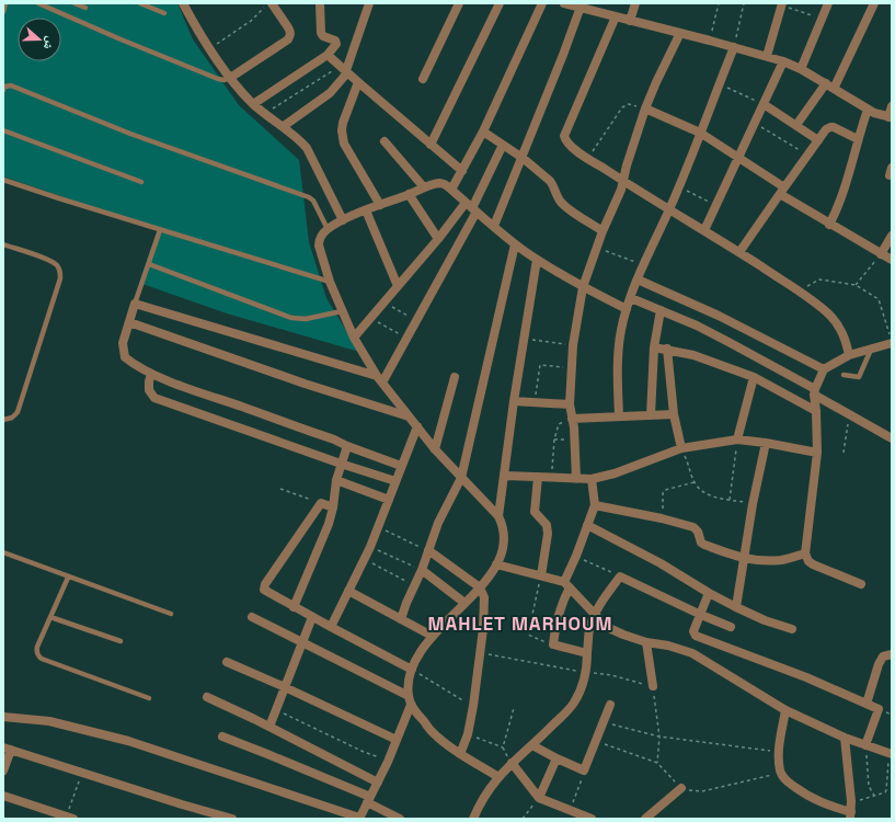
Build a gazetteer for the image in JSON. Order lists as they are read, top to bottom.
{
  "districts": ["MAHLET MARHOUM"],
  "north": "right"
}
